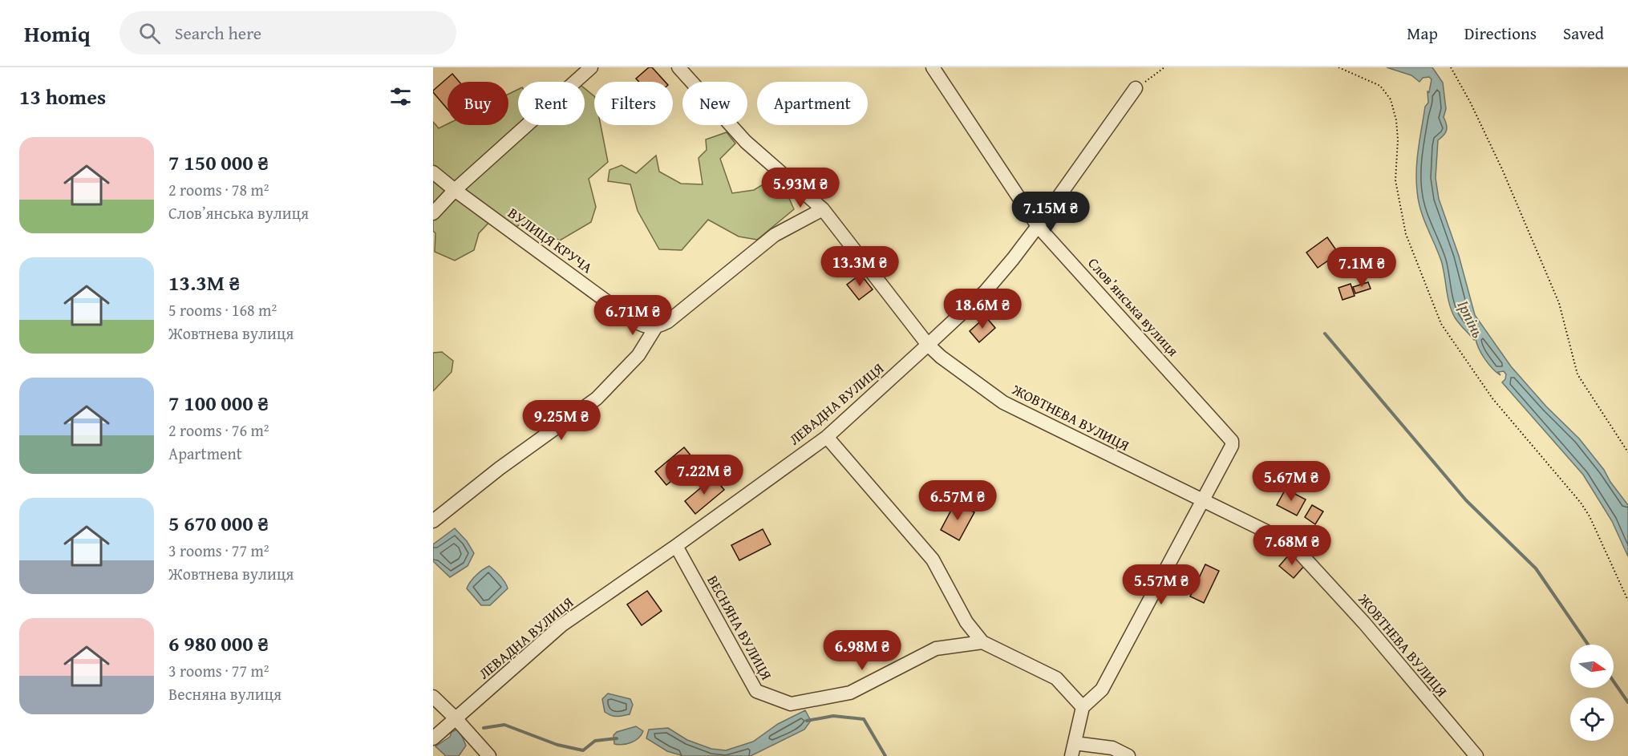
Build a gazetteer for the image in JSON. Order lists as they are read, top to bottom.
{
  "streets": {
    "street": [
      "ВУЛИЦЯ КРУЧА",
      "Словʼянська вулиця",
      "ЛЕВАДНА ВУЛИЦЯ",
      "ЖОВТНЕВА ВУЛИЦЯ",
      "ВЕСНЯНА ВУЛИЦЯ"
    ]
  },
  "crossings": [
    ["Словʼянська вулиця", "ЛЕВАДНА ВУЛИЦЯ"],
    ["Словʼянська вулиця", "ЖОВТНЕВА ВУЛИЦЯ"],
    ["ЛЕВАДНА ВУЛИЦЯ", "ЖОВТНЕВА ВУЛИЦЯ"],
    ["ЛЕВАДНА ВУЛИЦЯ", "ВЕСНЯНА ВУЛИЦЯ"]
  ],
  "water": ["Ірпінь"],
  "north": "right",
  "page": {
    "header": "Homiq",
    "search": "Search here",
    "nav": ["Map", "Directions", "Saved"],
    "heading": "13 homes",
    "chip": [
      "Buy",
      "Rent",
      "Filters",
      "New",
      "Apartment"
    ],
    "list": [
      {
        "name": "7 150 000 ₴",
        "note": "2 rooms · 78 m² · Словʼянська вулиця"
      },
      {
        "name": "13.3M ₴",
        "note": "5 rooms · 168 m² · Жовтнева вулиця"
      },
      {
        "name": "7 100 000 ₴",
        "note": "2 rooms · 76 m² · Apartment"
      },
      {
        "name": "5 670 000 ₴",
        "note": "3 rooms · 77 m² · Жовтнева вулиця"
      },
      {
        "name": "6 980 000 ₴",
        "note": "3 rooms · 77 m² · Весняна вулиця"
      }
    ],
    "price": [
      "5.93M ₴",
      "7.15M ₴",
      "13.3M ₴",
      "7.1M ₴",
      "18.6M ₴",
      "6.71M ₴",
      "9.25M ₴",
      "7.22M ₴",
      "5.67M ₴",
      "6.57M ₴",
      "7.68M ₴",
      "5.57M ₴",
      "6.98M ₴"
    ]
  }
}
